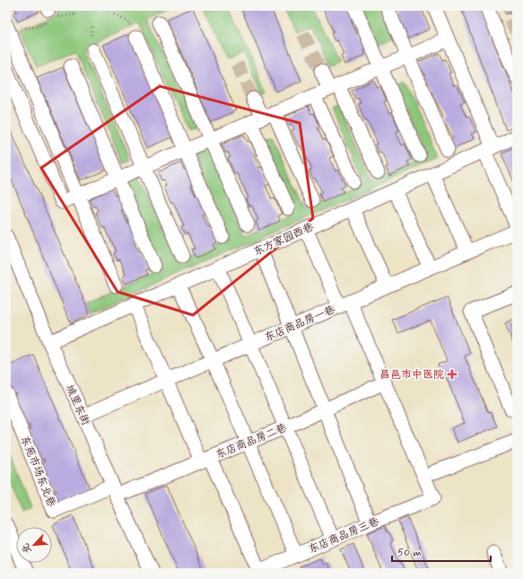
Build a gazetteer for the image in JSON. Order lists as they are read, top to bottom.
{
  "streets": {
    "street": [
      "东方家园西巷",
      "东店商品房一巷",
      "城里东街",
      "东店商品房二巷",
      "东苑市场东北巷",
      "东店商品房三巷"
    ]
  },
  "crossings": [
    ["东方家园西巷", "城里东街"],
    ["东店商品房一巷", "城里东街"],
    ["城里东街", "东店商品房二巷"],
    ["城里东街", "东苑市场东北巷"],
    ["东店商品房二巷", "东苑市场东北巷"],
    ["东店商品房二巷", "东店商品房三巷"]
  ],
  "places": {
    "health": ["昌邑市中医院"]
  },
  "scale_bar": "50 m",
  "north": "bottom left"
}
